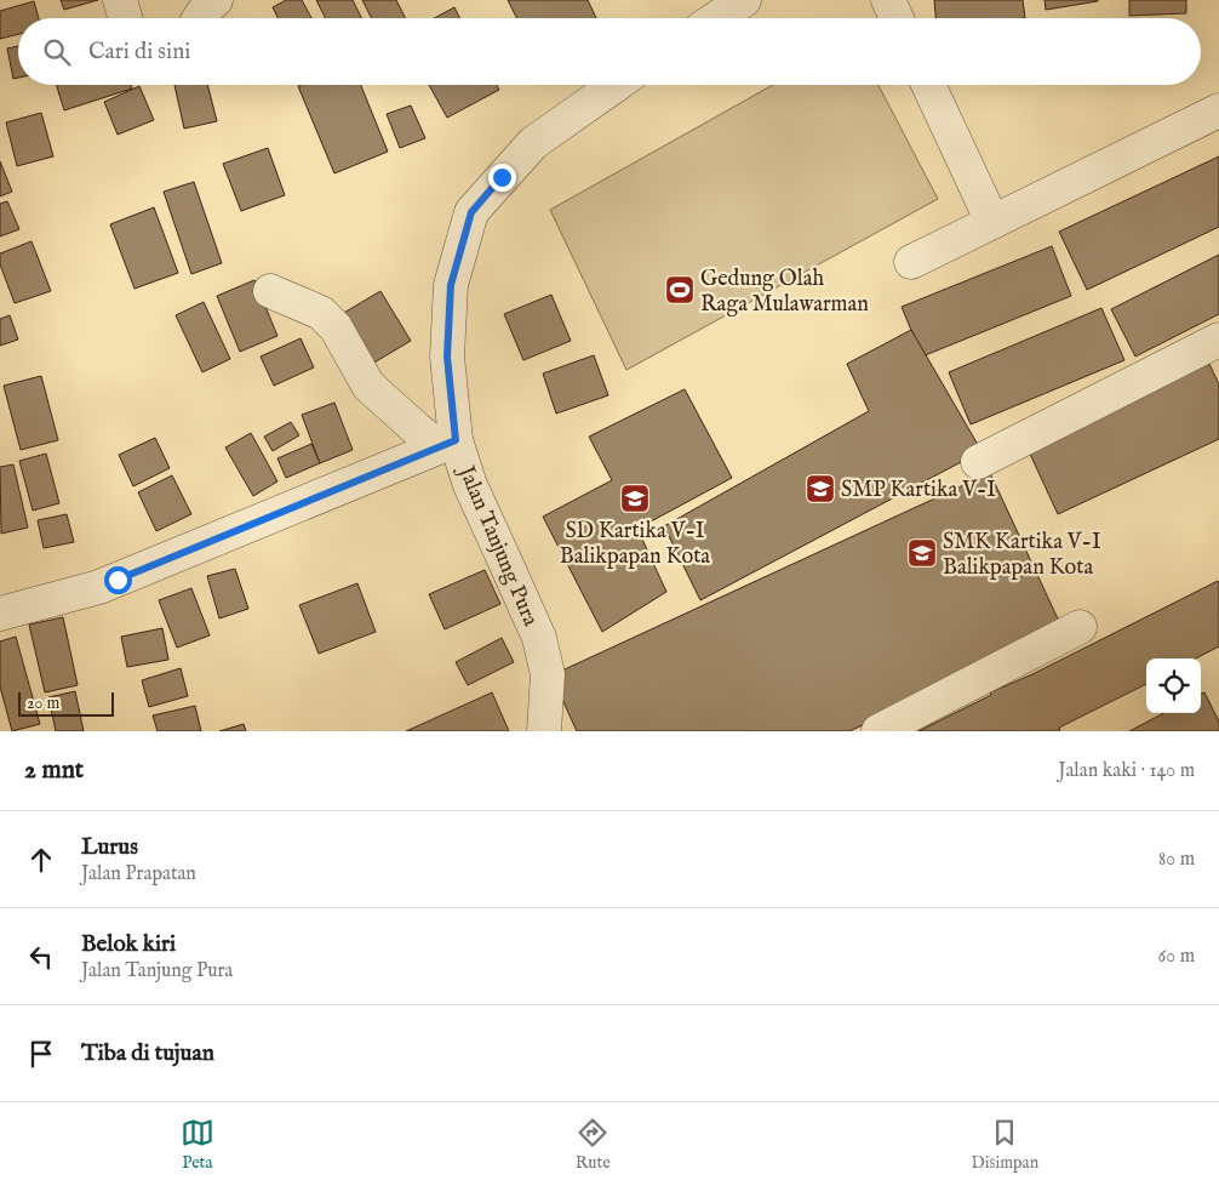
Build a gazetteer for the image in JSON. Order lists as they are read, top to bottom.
{
  "streets": {
    "street": ["Jalan Tanjung Pura"]
  },
  "places": {
    "sports": ["Gedung Olah Raga Mulawarman"],
    "school or university": ["SMP Kartika V-I", "SD Kartika V-I Balikpapan Kota", "SMK Kartika V-I Balikpapan Kota"]
  },
  "scale_bar": "20 m",
  "page": {
    "search": "Cari di sini",
    "scale": "20 m",
    "heading": ["2 mnt", "Jalan kaki · 140 m"],
    "list": [
      ["Lurus", "Jalan Prapatan", "80 m"],
      ["Belok kiri", "Jalan Tanjung Pura", "60 m"],
      "Tiba di tujuan"
    ],
    "nav": ["Peta", "Rute", "Disimpan"]
  }
}
